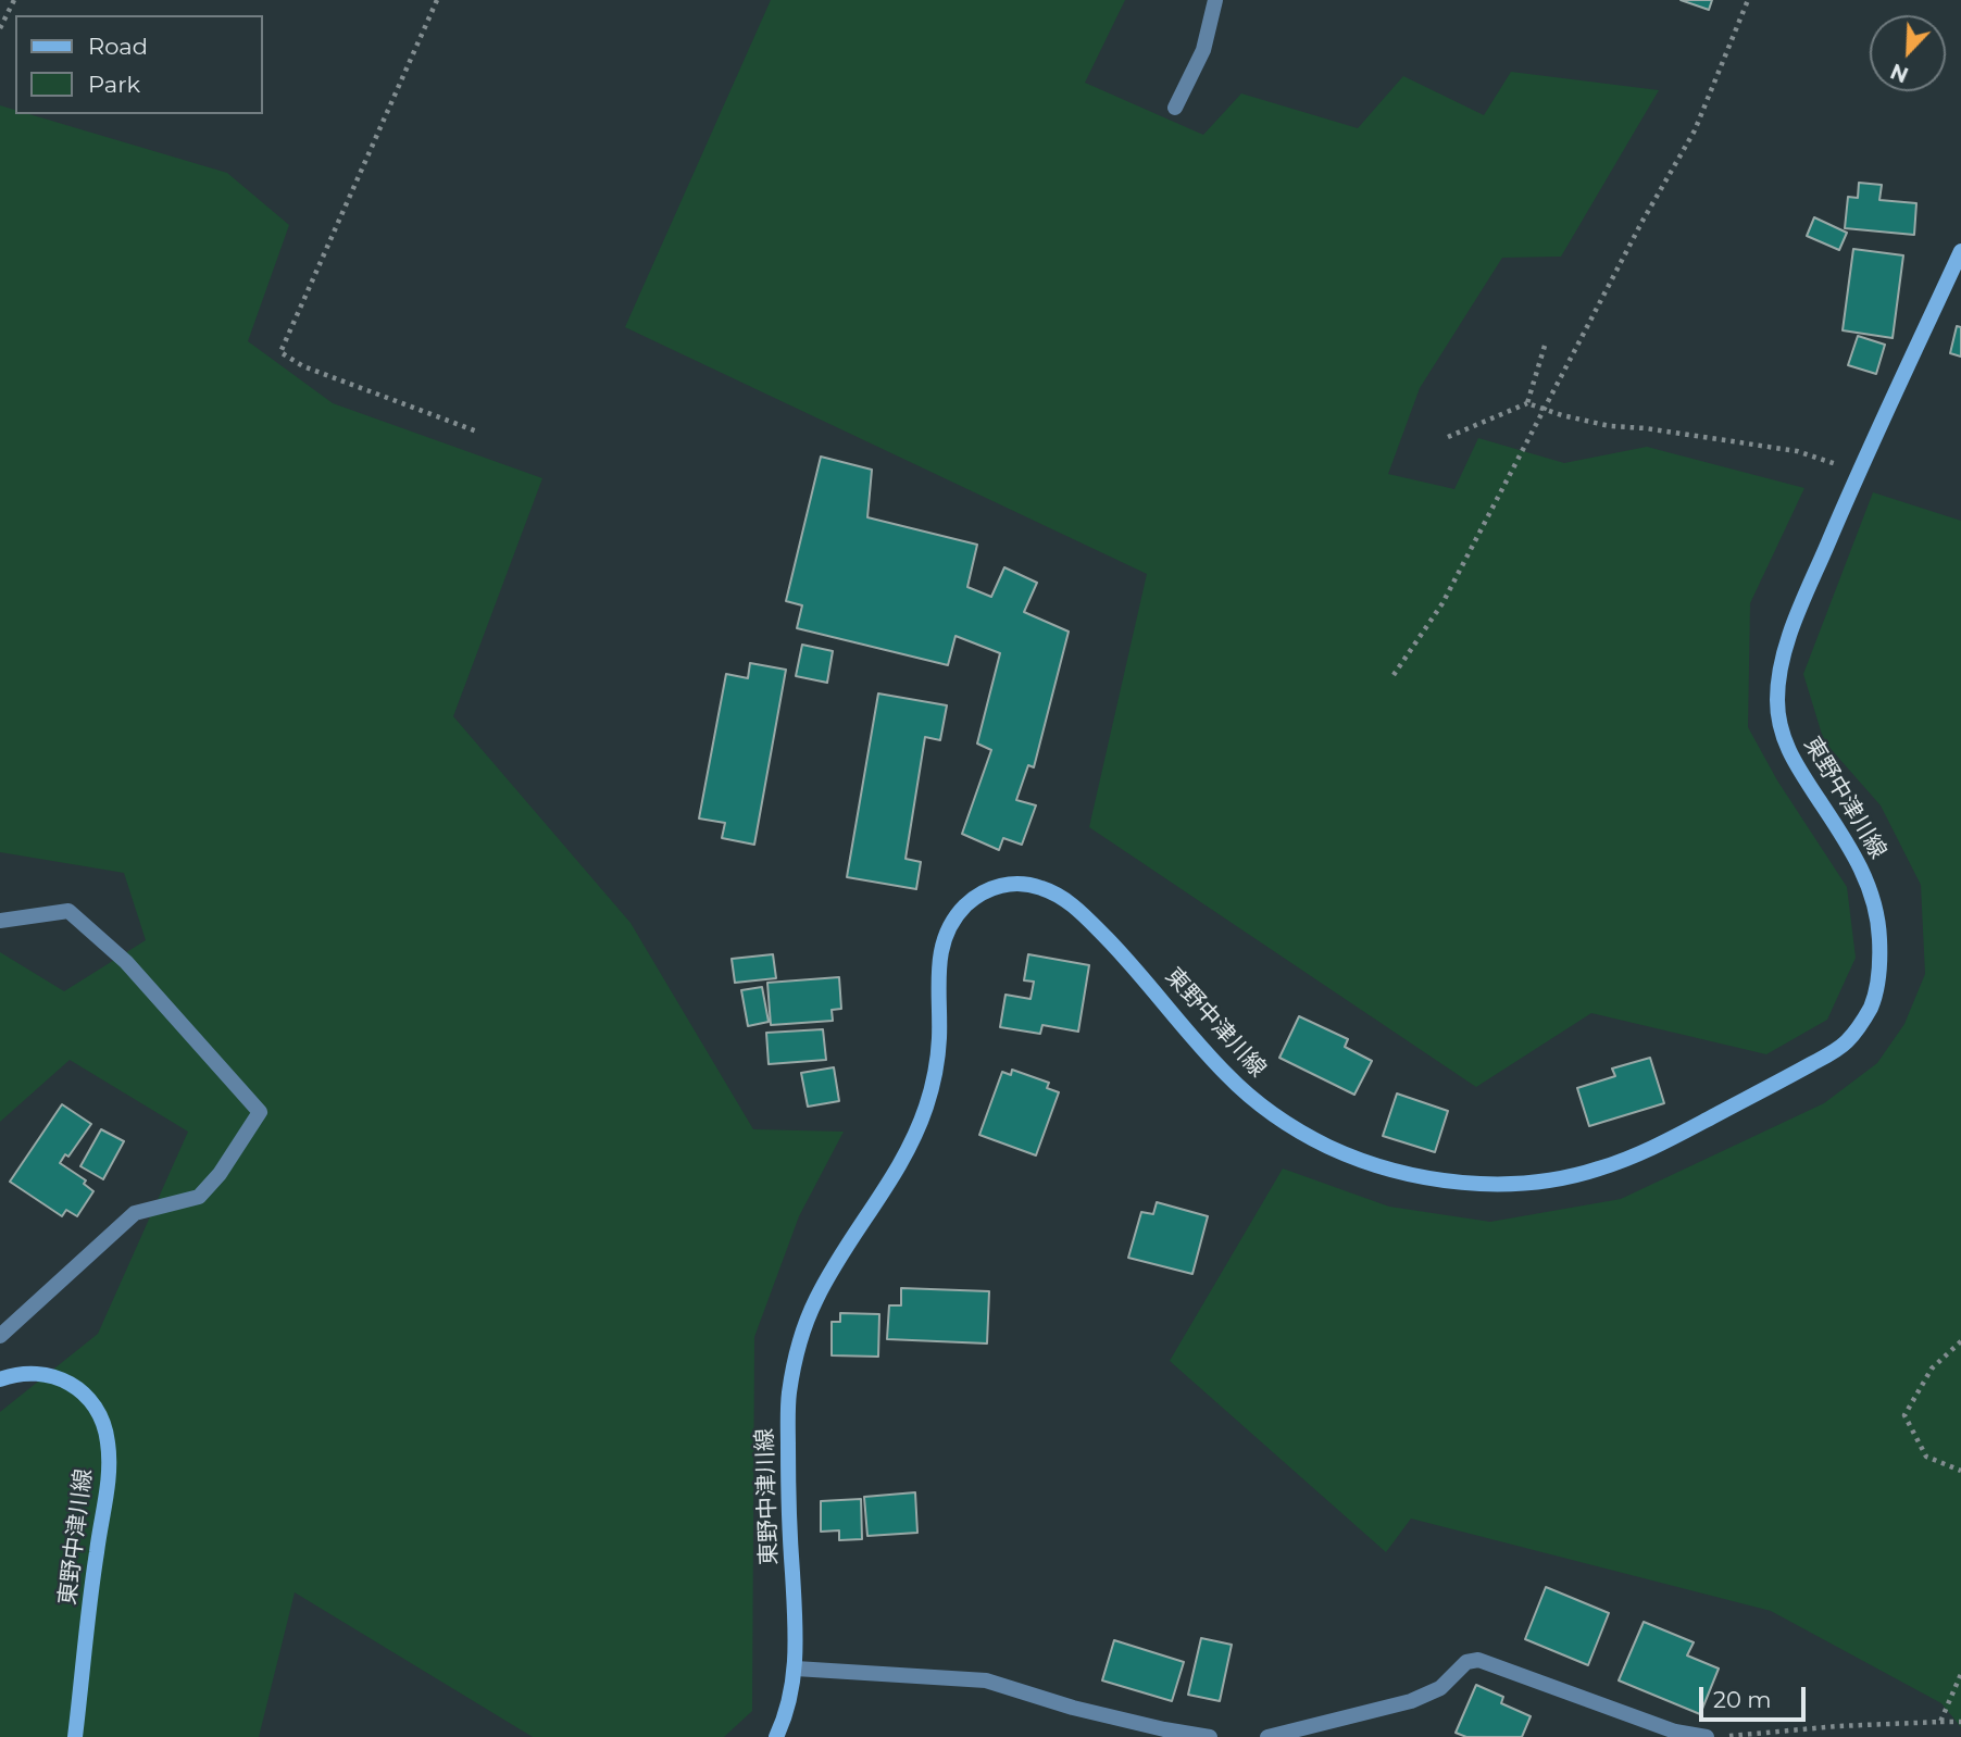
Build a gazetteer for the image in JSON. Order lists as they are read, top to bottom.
{
  "streets": {
    "main road": ["東野中津川線"]
  },
  "legend": ["Road", "Park"],
  "scale_bar": "20 m",
  "north": "bottom left"
}
